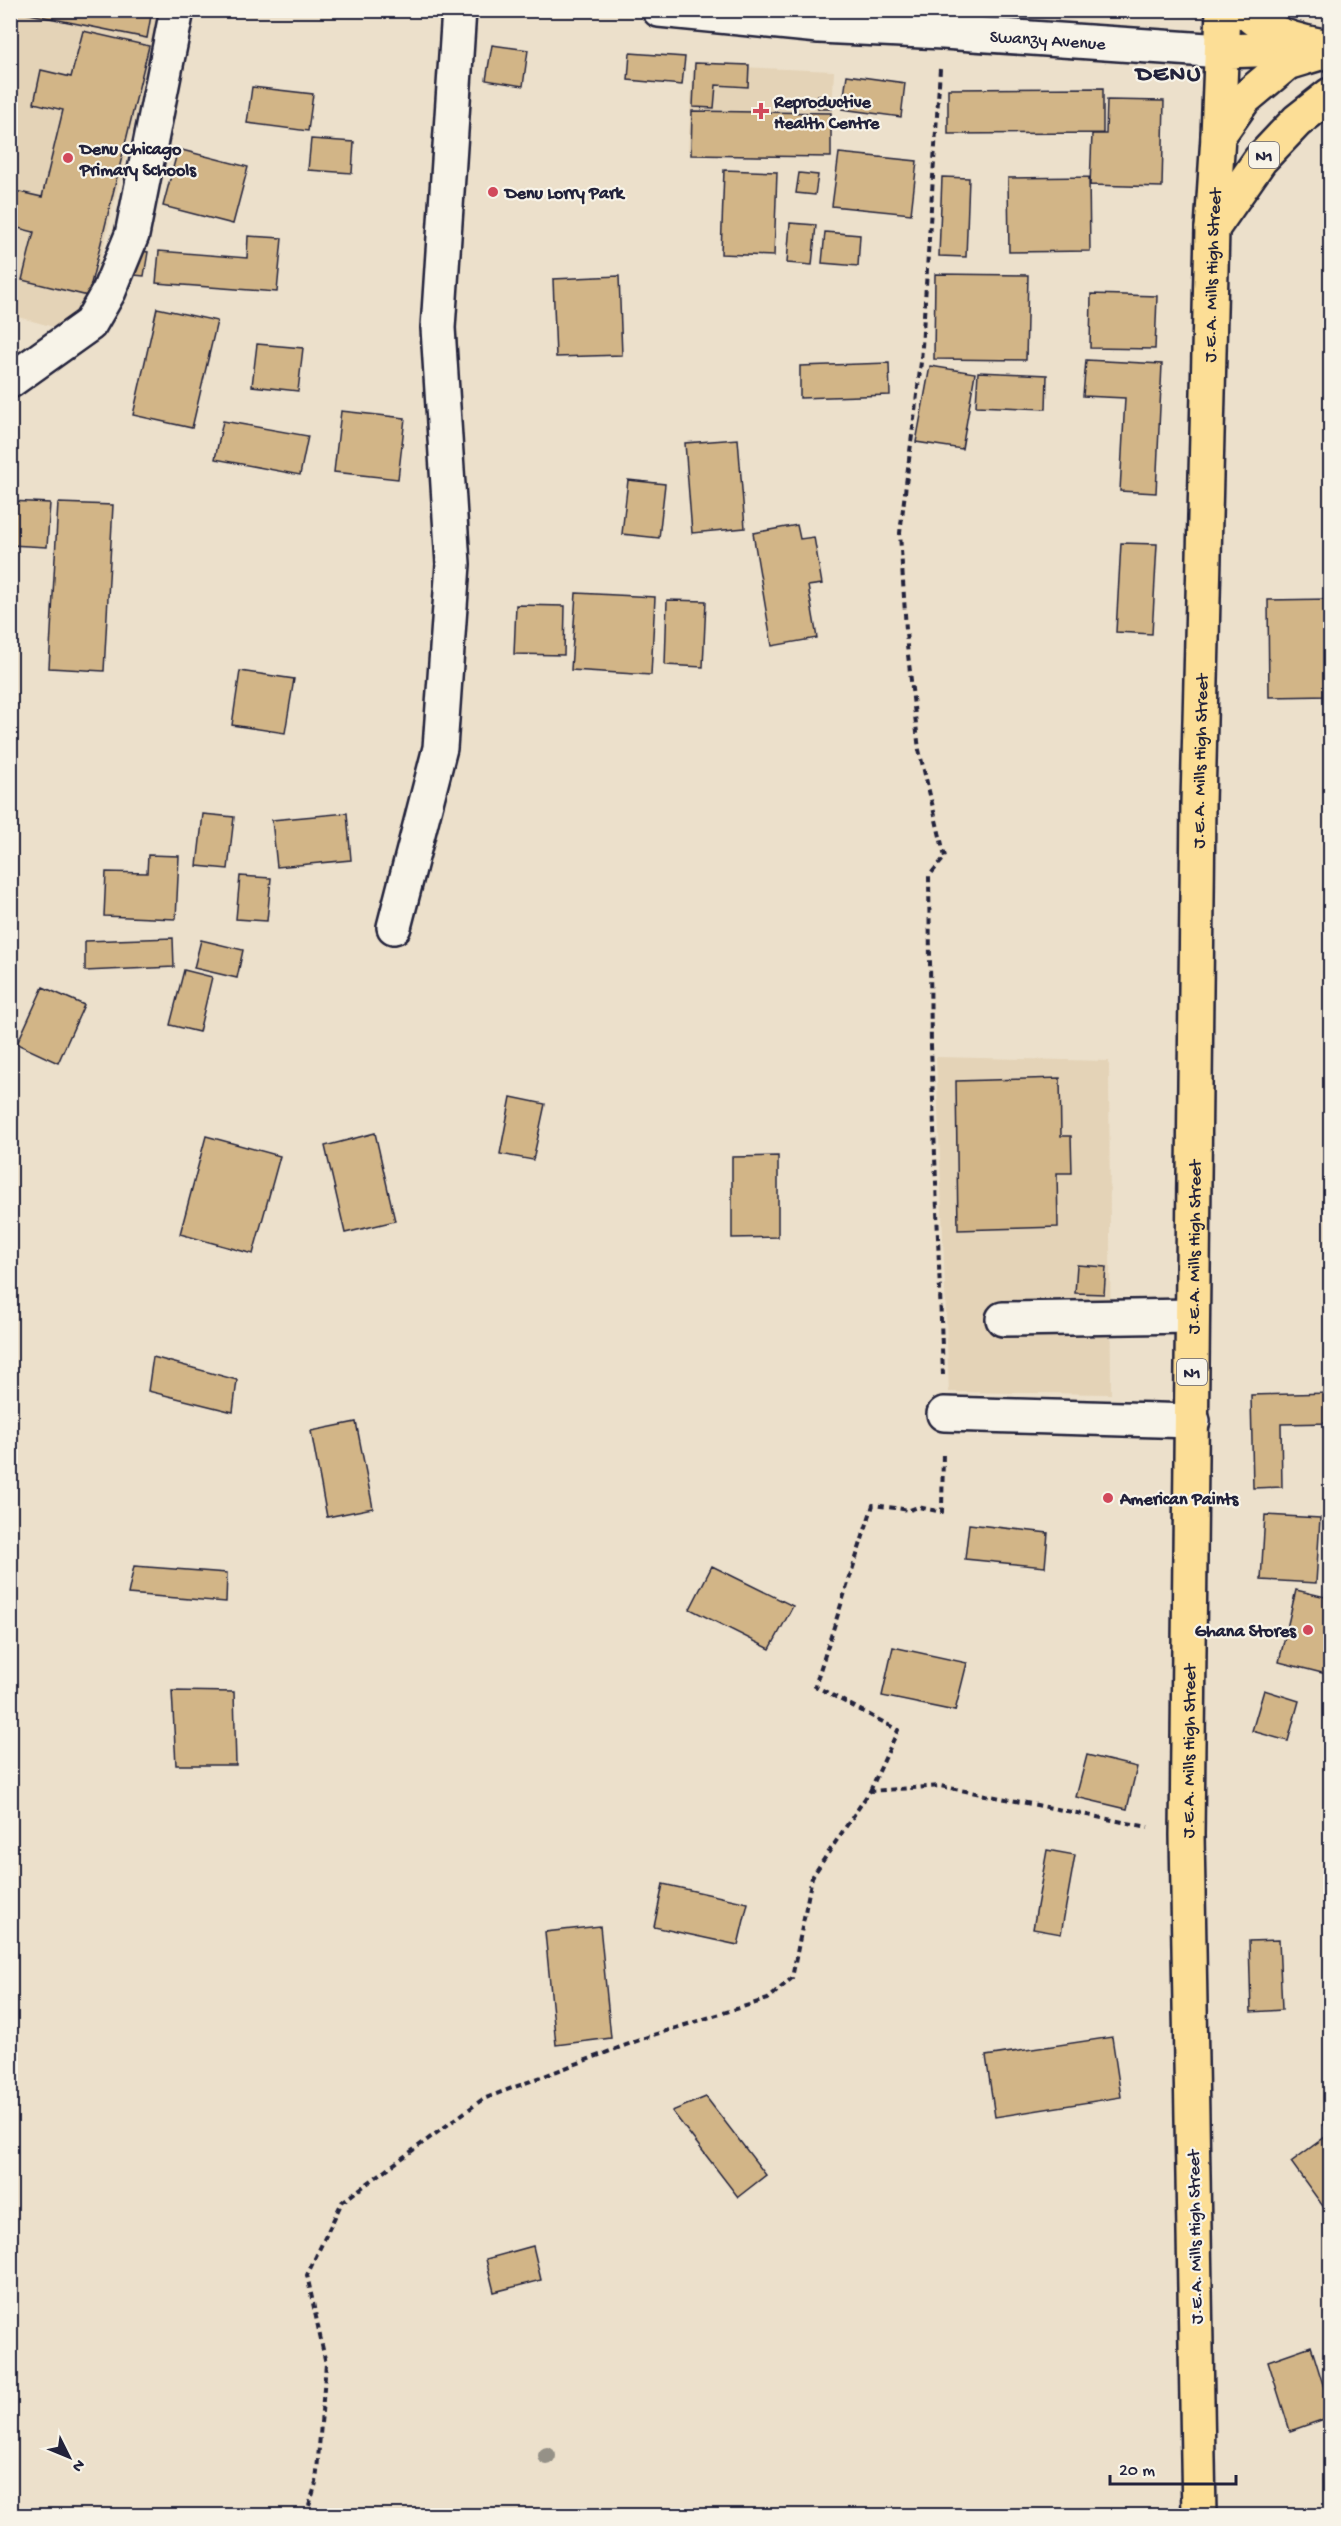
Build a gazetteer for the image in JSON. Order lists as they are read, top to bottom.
{
  "streets": {
    "main road": ["N1", "J.E.A. Mills High Street"],
    "street": ["Swanzy Avenue"]
  },
  "crossings": [
    ["Swanzy Avenue", "J.E.A. Mills High Street"],
    ["N1", "J.E.A. Mills High Street"]
  ],
  "districts": ["DENU"],
  "places": {
    "health": ["Reproductive Health Centre"],
    "other": [
      "Denu Chicago Primary Schools",
      "Denu Lorry Park",
      "American Paints",
      "Ghana Stores"
    ]
  },
  "scale_bar": "20 m",
  "north": "bottom right"
}
